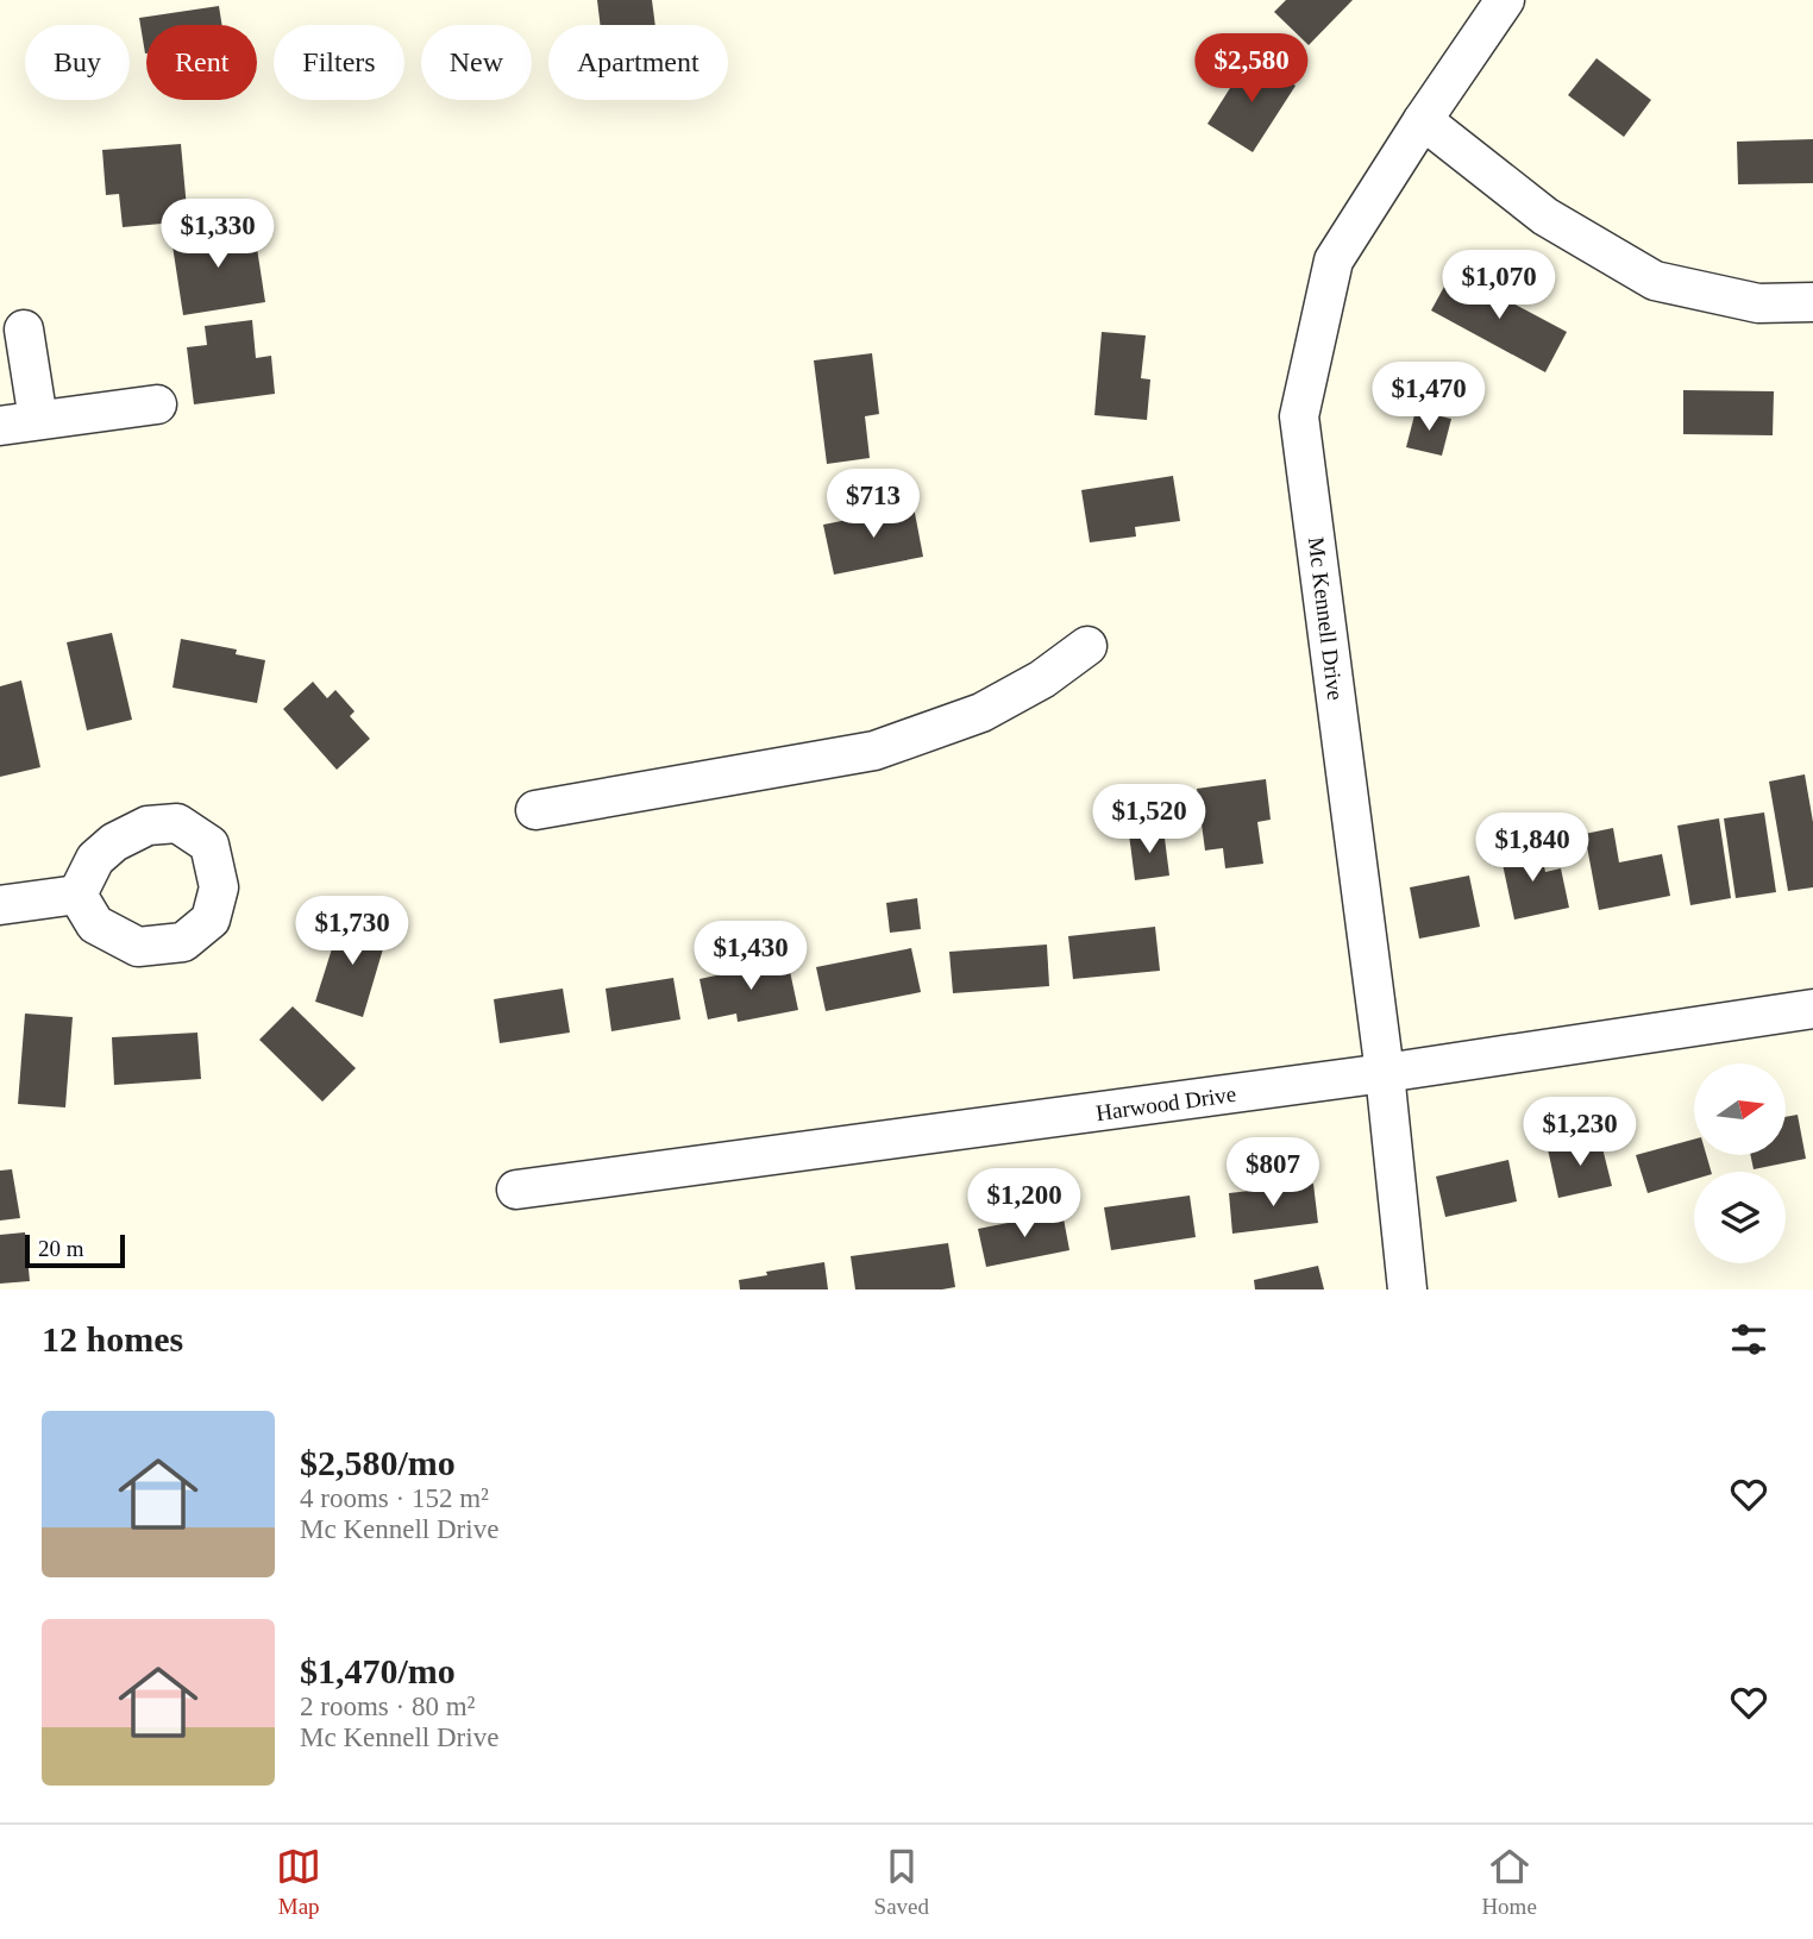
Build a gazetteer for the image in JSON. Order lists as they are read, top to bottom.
{
  "streets": {
    "street": ["Mc Kennell Drive", "Harwood Drive"]
  },
  "crossings": [
    ["Mc Kennell Drive", "Harwood Drive"]
  ],
  "scale_bar": "20 m",
  "north": "right",
  "page": {
    "chip": [
      "Buy",
      "Rent",
      "Filters",
      "New",
      "Apartment"
    ],
    "price": [
      "$2,580",
      "$1,330",
      "$1,070",
      "$1,470",
      "$713",
      "$1,520",
      "$1,840",
      "$1,730",
      "$1,430",
      "$1,230",
      "$807",
      "$1,200"
    ],
    "scale": "20 m",
    "heading": "12 homes",
    "list": [
      {
        "name": "$2,580/mo",
        "note": "4 rooms · 152 m² · Mc Kennell Drive"
      },
      {
        "name": "$1,470/mo",
        "note": "2 rooms · 80 m² · Mc Kennell Drive"
      }
    ],
    "tabs": ["Map", "Saved", "Home"]
  }
}
